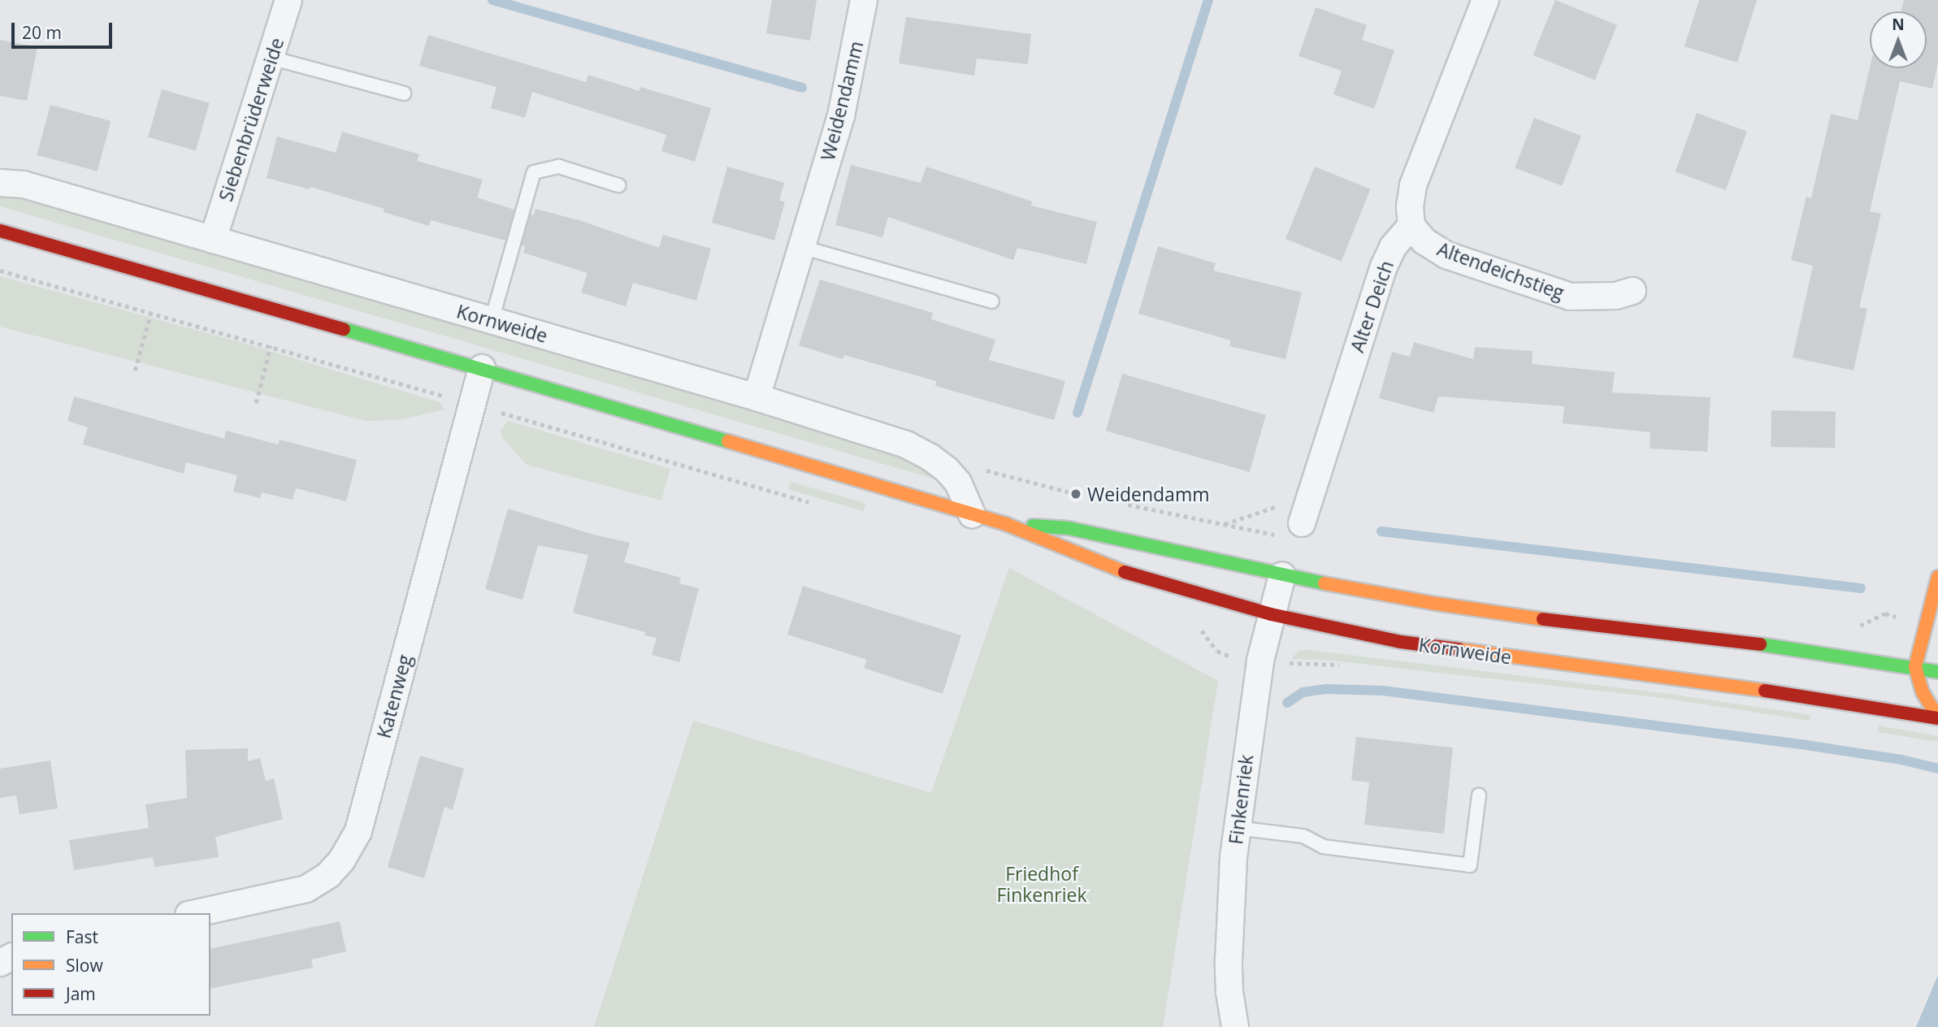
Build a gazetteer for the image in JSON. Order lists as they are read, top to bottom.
{
  "streets": {
    "main road": ["Kornweide"],
    "street": [
      "Weidendamm",
      "Siebenbrüderweide",
      "Altendeichstieg",
      "Alter Deich",
      "Katenweg",
      "Finkenriek"
    ]
  },
  "crossings": [
    ["Weidendamm", "Kornweide"],
    ["Siebenbrüderweide", "Kornweide"],
    ["Altendeichstieg", "Alter Deich"],
    ["Kornweide", "Katenweg"],
    ["Kornweide", "Finkenriek"]
  ],
  "parks": ["Friedhof Finkenriek"],
  "places": ["Weidendamm"],
  "legend": ["Fast", "Slow", "Jam"],
  "scale_bar": "20 m",
  "north": "top"
}
